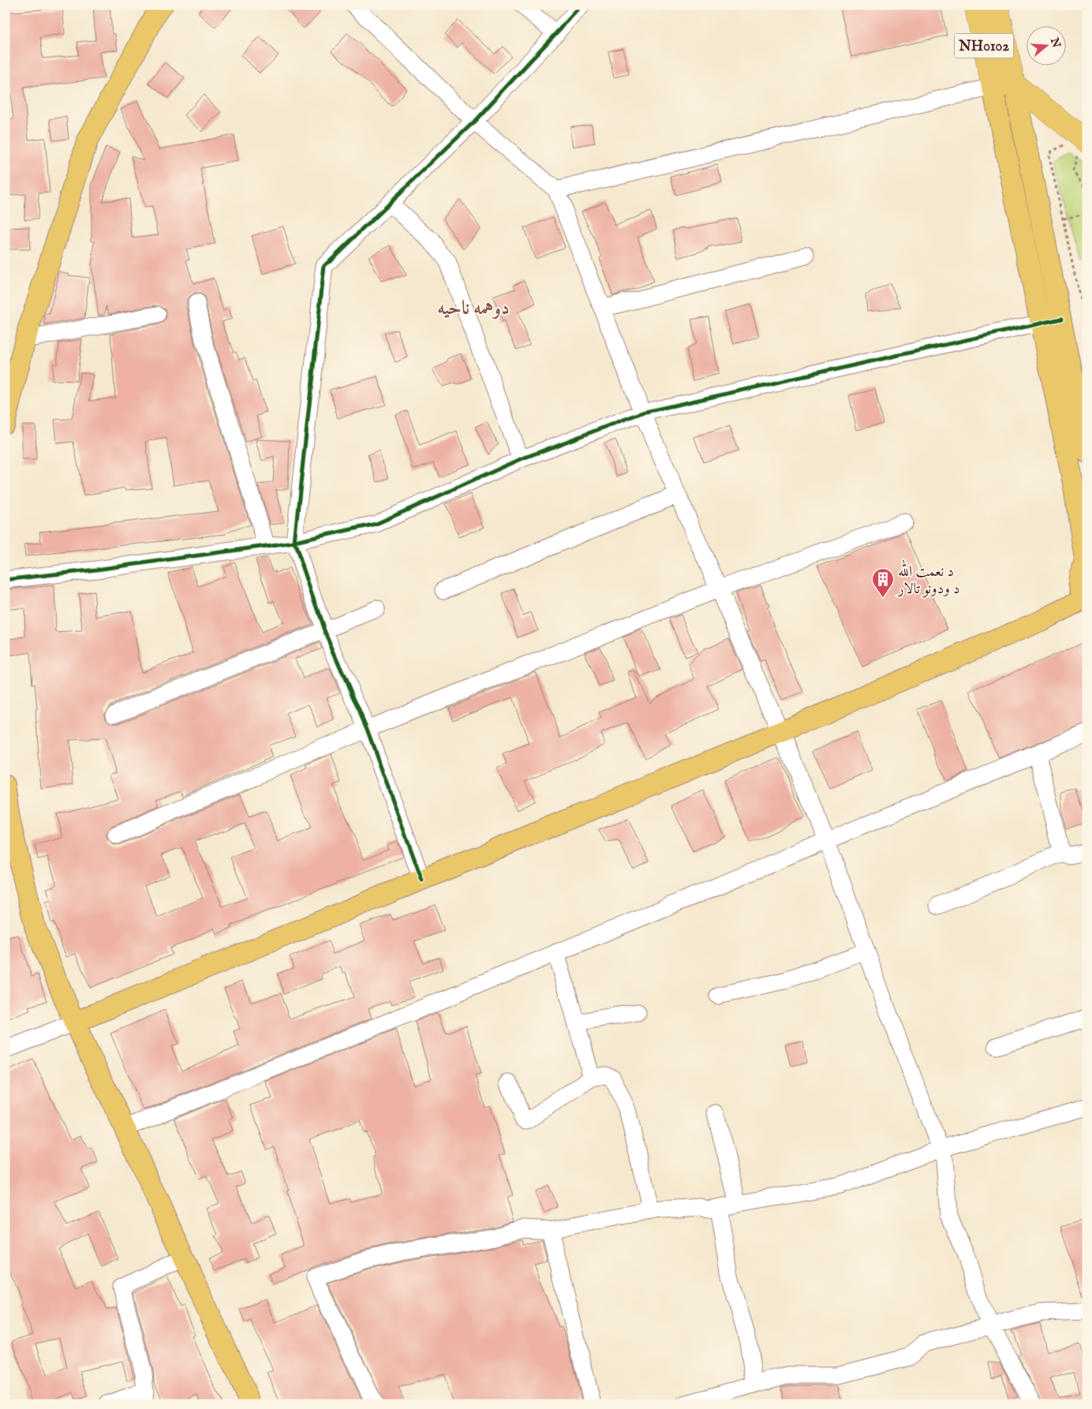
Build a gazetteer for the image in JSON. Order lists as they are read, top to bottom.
{
  "streets": {
    "highway": ["NH0102"]
  },
  "districts": ["دوهمه ناحیه"],
  "places": {
    "building": ["د نعمت الله د ودونو تالار"]
  },
  "north": "right"
}
